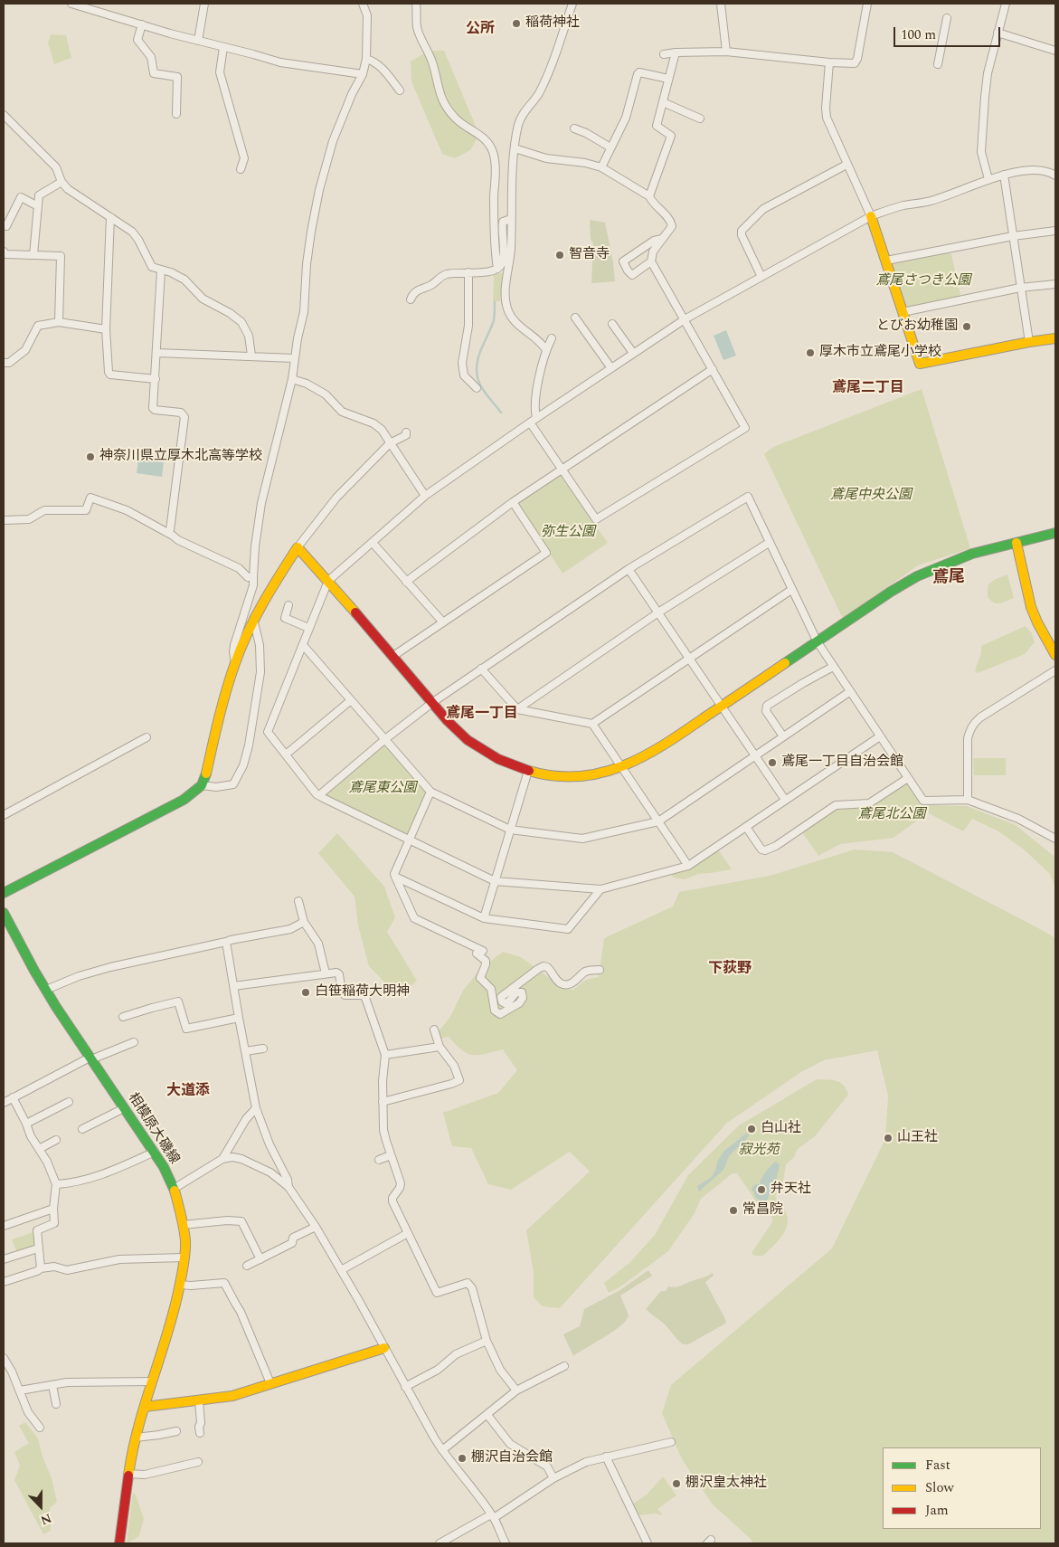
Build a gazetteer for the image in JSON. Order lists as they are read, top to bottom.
{
  "streets": {
    "street": ["相模原大磯線"]
  },
  "districts": [
    "公所",
    "鳶尾二丁目",
    "鳶尾",
    "鳶尾一丁目",
    "下荻野",
    "大道添"
  ],
  "parks": [
    "鳶尾さつき公園",
    "鳶尾中央公園",
    "弥生公園",
    "鳶尾東公園",
    "鳶尾北公園",
    "寂光苑"
  ],
  "places": [
    "稲荷神社",
    "智音寺",
    "とびお幼稚園",
    "厚木市立鳶尾小学校",
    "神奈川県立厚木北高等学校",
    "鳶尾一丁目自治会館",
    "白笹稲荷大明神",
    "白山社",
    "山王社",
    "弁天社",
    "常昌院",
    "棚沢自治会館",
    "棚沢皇太神社"
  ],
  "legend": ["Fast", "Slow", "Jam"],
  "scale_bar": "100 m",
  "north": "bottom"
}
